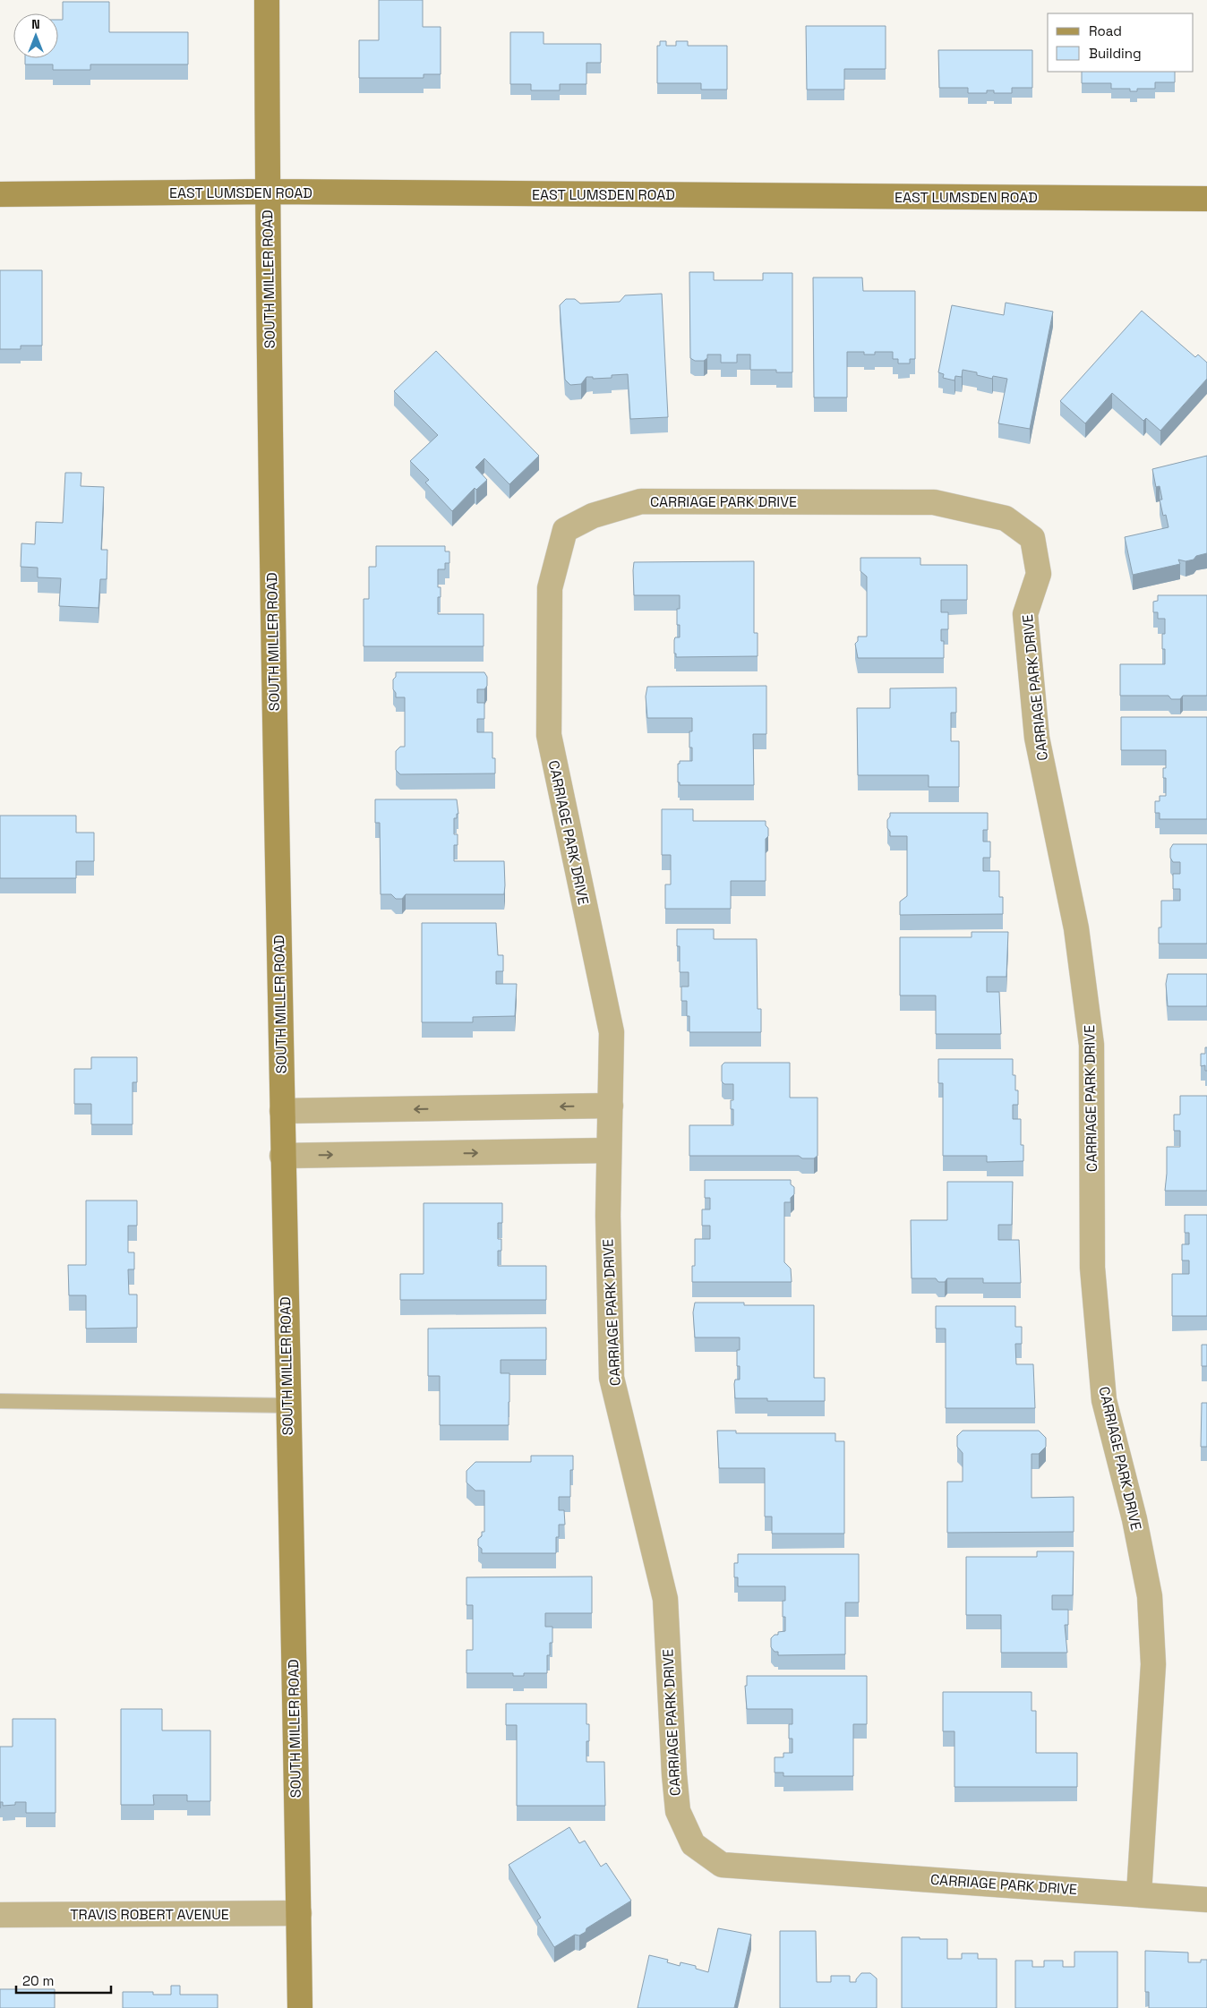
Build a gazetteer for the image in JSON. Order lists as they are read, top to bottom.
{
  "streets": {
    "street": [
      "EAST LUMSDEN ROAD",
      "SOUTH MILLER ROAD",
      "CARRIAGE PARK DRIVE",
      "TRAVIS ROBERT AVENUE"
    ]
  },
  "crossings": [
    ["EAST LUMSDEN ROAD", "SOUTH MILLER ROAD"],
    ["SOUTH MILLER ROAD", "TRAVIS ROBERT AVENUE"]
  ],
  "legend": ["Road", "Building"],
  "scale_bar": "20 m",
  "north": "top"
}
